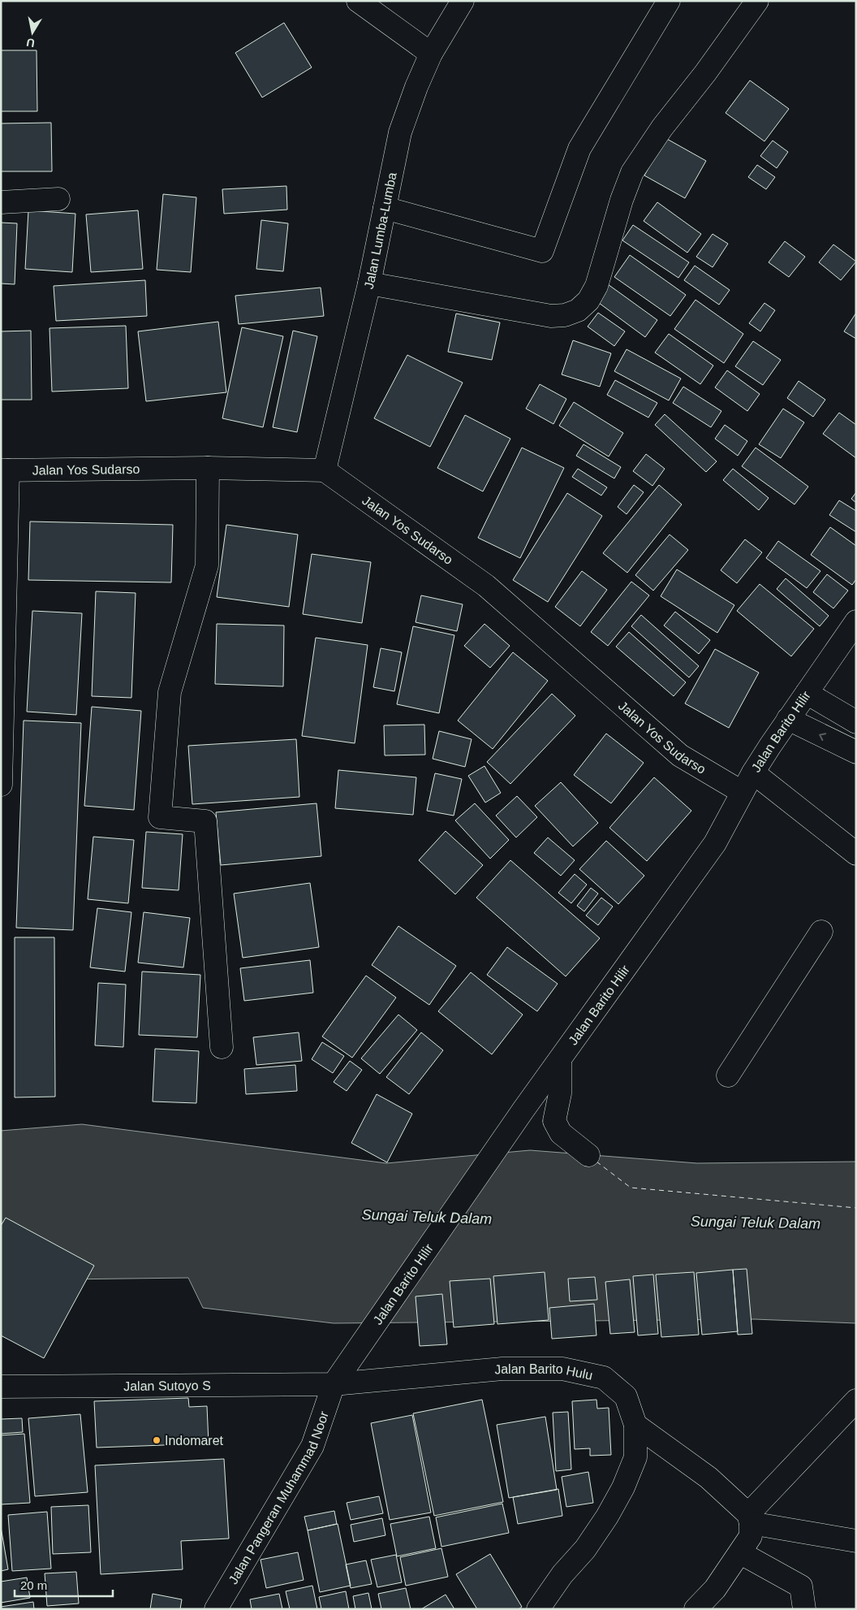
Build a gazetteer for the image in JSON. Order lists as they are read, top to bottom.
{
  "streets": {
    "main road": [
      "Jalan Lumba-Lumba",
      "Jalan Yos Sudarso",
      "Jalan Barito Hilir",
      "Jalan Barito Hulu",
      "Jalan Sutoyo S",
      "Jalan Pangeran Muhammad Noor"
    ]
  },
  "crossings": [
    ["Jalan Lumba-Lumba", "Jalan Yos Sudarso"],
    ["Jalan Yos Sudarso", "Jalan Barito Hilir"],
    ["Jalan Barito Hilir", "Jalan Barito Hulu"],
    ["Jalan Barito Hilir", "Jalan Sutoyo S"],
    ["Jalan Barito Hilir", "Jalan Pangeran Muhammad Noor"],
    ["Jalan Barito Hulu", "Jalan Sutoyo S"],
    ["Jalan Barito Hulu", "Jalan Pangeran Muhammad Noor"],
    ["Jalan Sutoyo S", "Jalan Pangeran Muhammad Noor"]
  ],
  "water": ["Sungai Teluk Dalam"],
  "places": ["Indomaret"],
  "scale_bar": "20 m",
  "north": "bottom"
}
